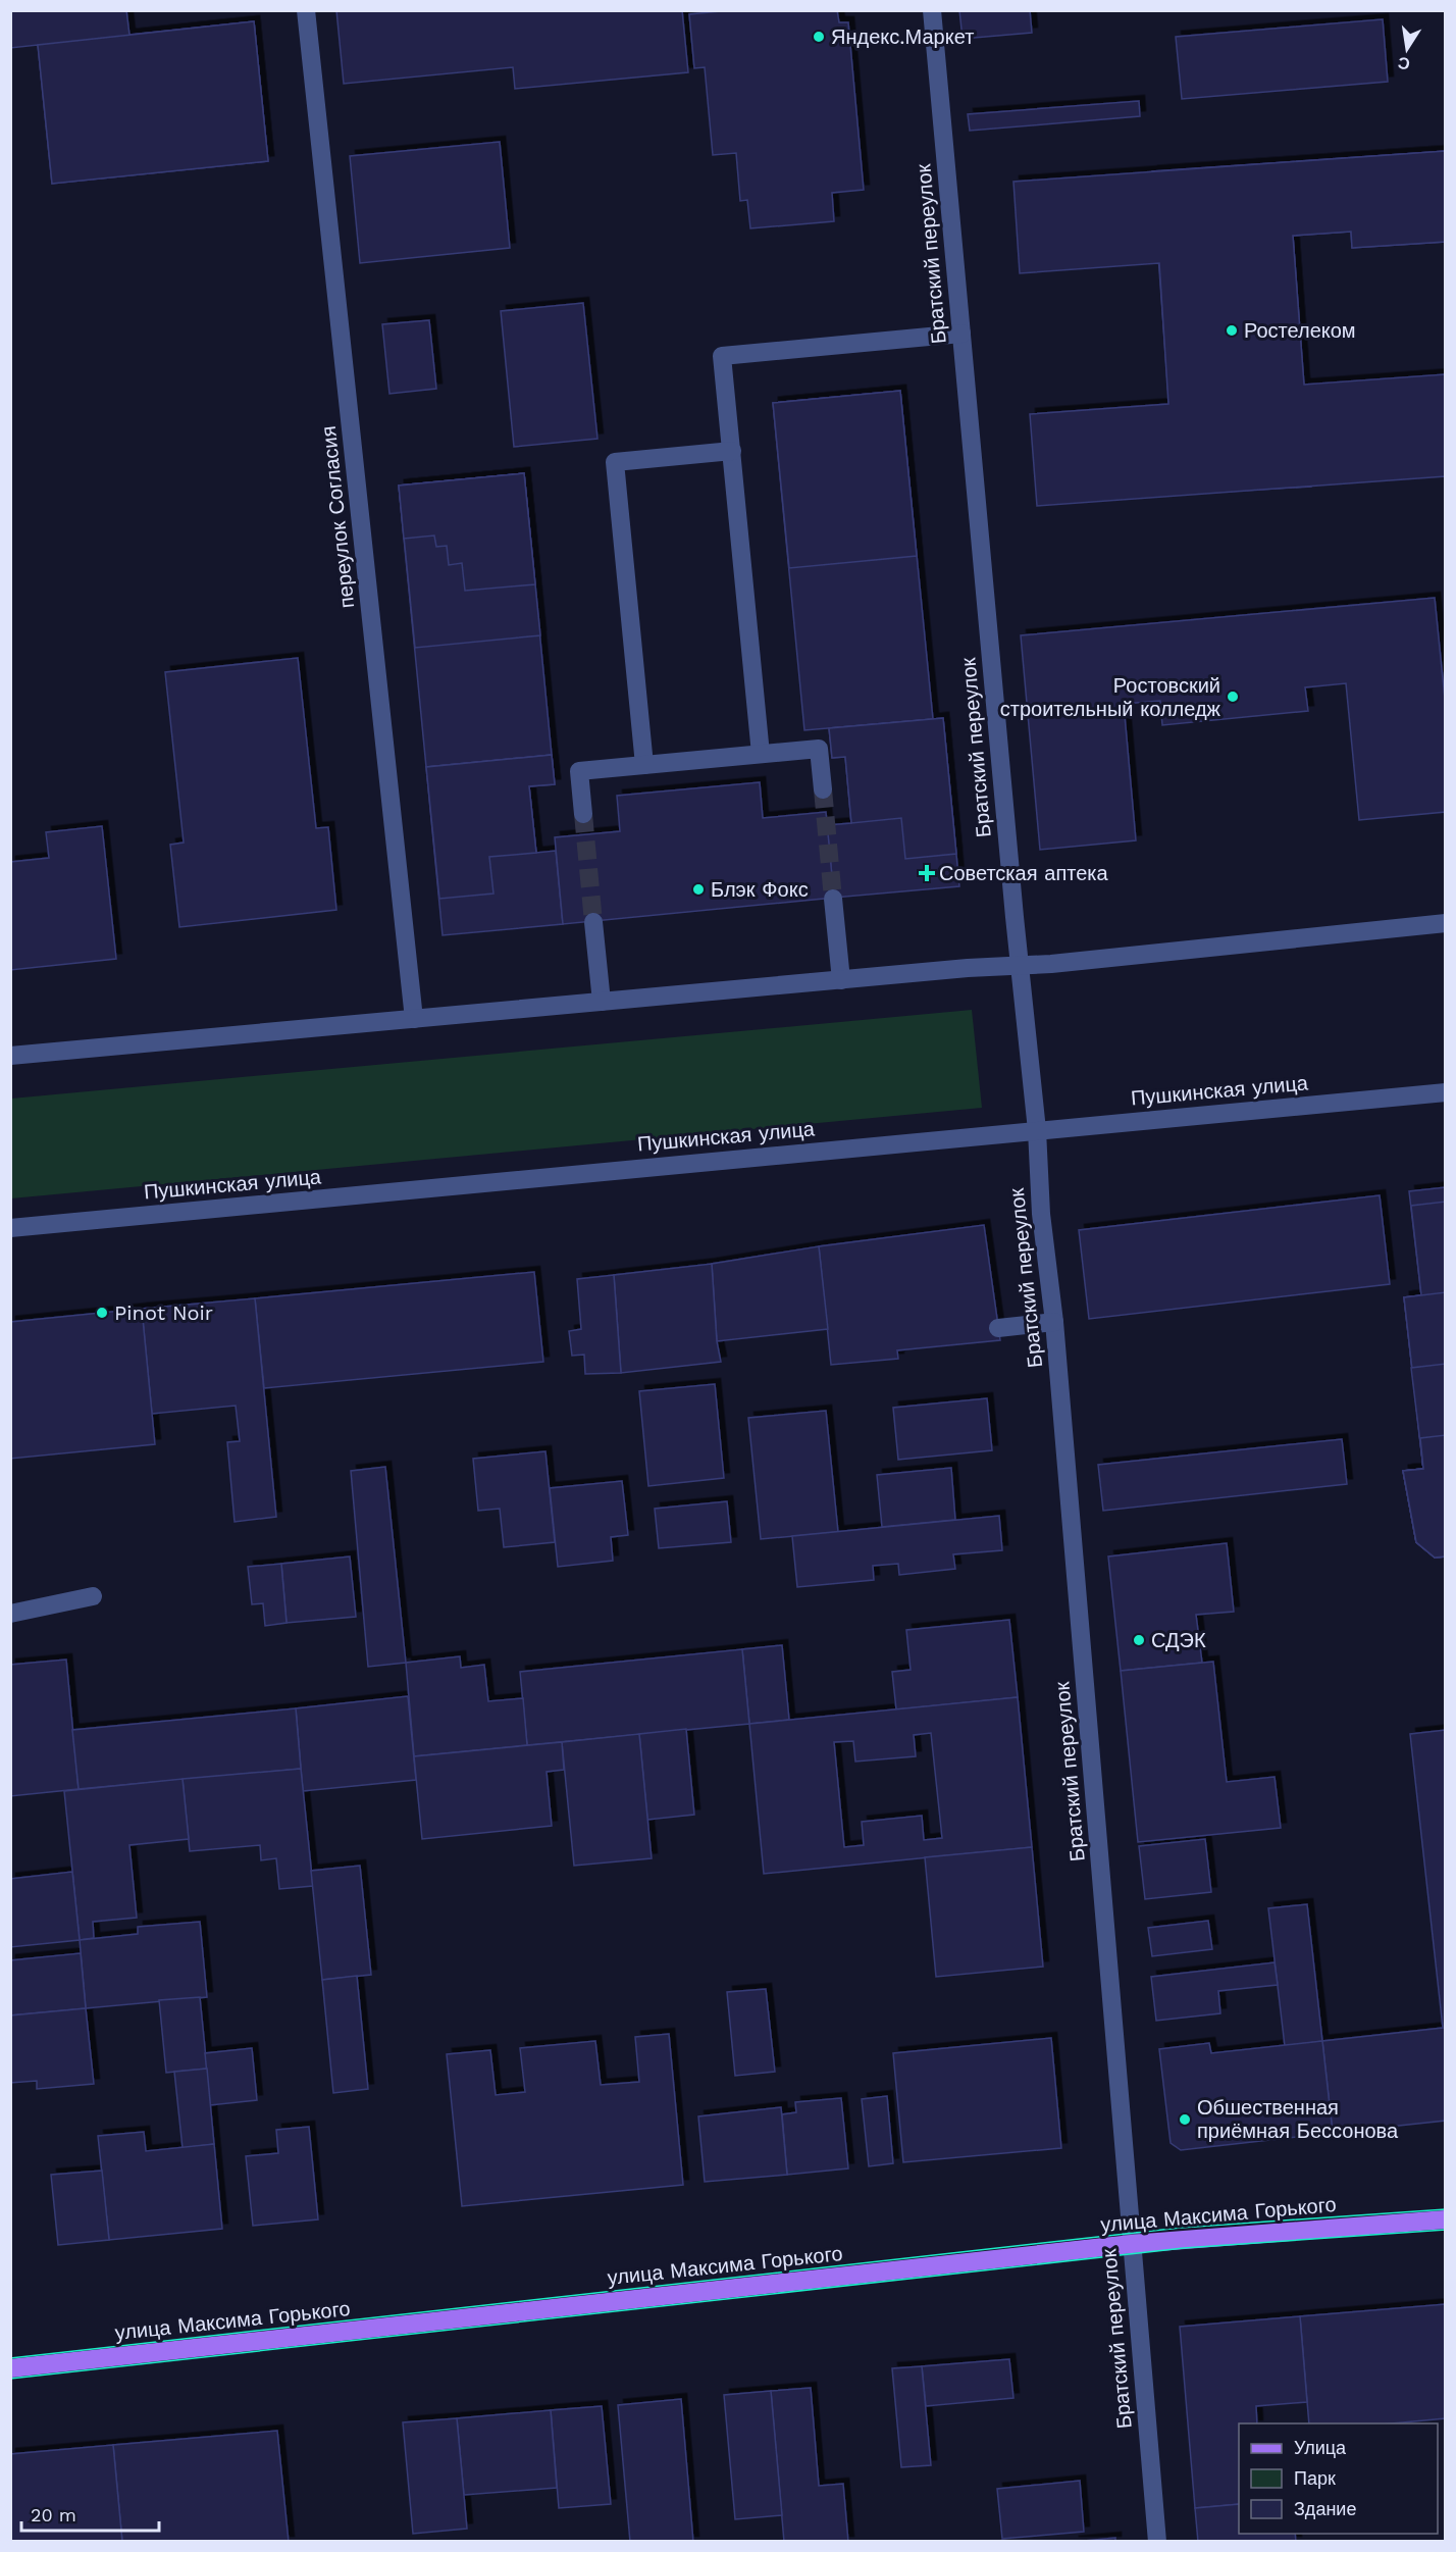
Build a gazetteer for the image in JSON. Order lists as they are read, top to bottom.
{
  "streets": {
    "main road": ["улица Максима Горького"],
    "street": ["Братский переулок", "переулок Согласия", "Пушкинская улица"]
  },
  "crossings": [
    ["Братский переулок", "Пушкинская улица"],
    ["Братский переулок", "улица Максима Горького"]
  ],
  "places": {
    "other": [
      "Яндекс.Маркет",
      "Ростелеком",
      "Ростовский строительный колледж",
      "Блэк Фокс",
      "Pinot Noir",
      "СДЭК",
      "Обшественная приёмная Бессонова"
    ],
    "health": ["Советская аптека"]
  },
  "legend": ["Улица", "Парк", "Здание"],
  "scale_bar": "20 m",
  "north": "bottom"
}
